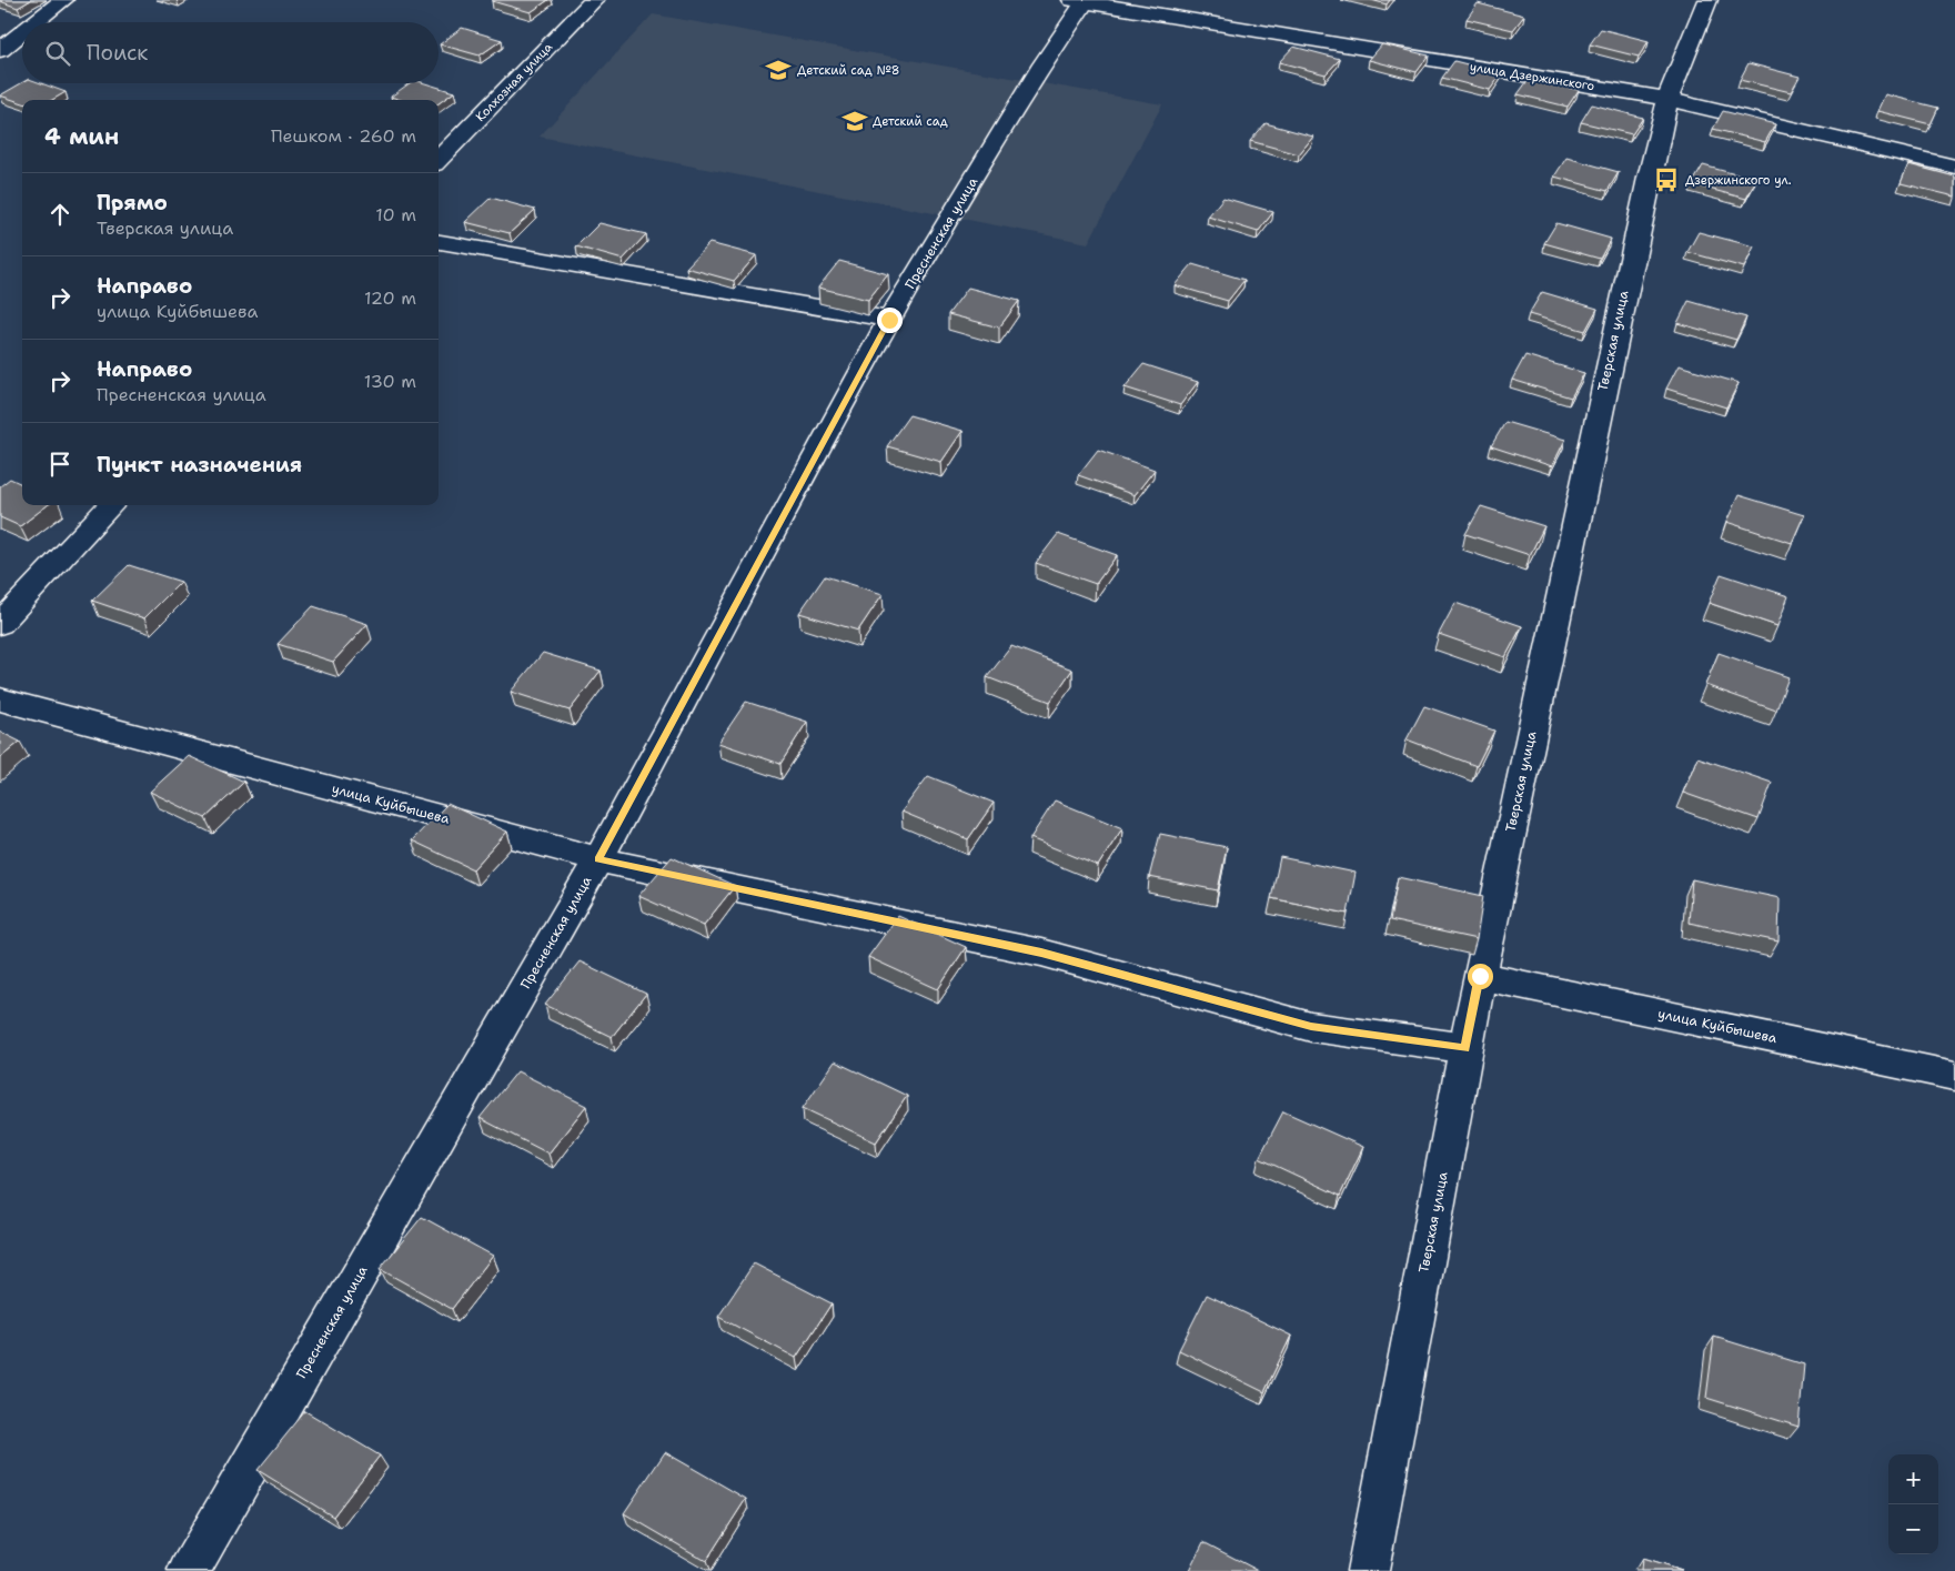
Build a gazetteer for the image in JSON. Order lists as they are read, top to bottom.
{
  "streets": {
    "street": [
      "улица Дзержинского",
      "Колхозная улица",
      "Пресненская улица",
      "Тверская улица",
      "улица Куйбышева"
    ]
  },
  "crossings": [
    ["улица Дзержинского", "Пресненская улица"],
    ["улица Дзержинского", "Тверская улица"],
    ["Пресненская улица", "улица Куйбышева"],
    ["Тверская улица", "улица Куйбышева"]
  ],
  "places": {
    "school or university": ["Детский сад №8", "Детский сад"],
    "bus stop": ["Дзержинского ул."]
  },
  "page": {
    "search": "Поиск",
    "heading": ["4 мин", "Пешком · 260 m"],
    "list": [
      ["Прямо", "Тверская улица", "10 m"],
      ["Направо", "улица Куйбышева", "120 m"],
      ["Направо", "Пресненская улица", "130 m"],
      "Пункт назначения"
    ],
    "map_buttons": ["+", "−"]
  }
}
